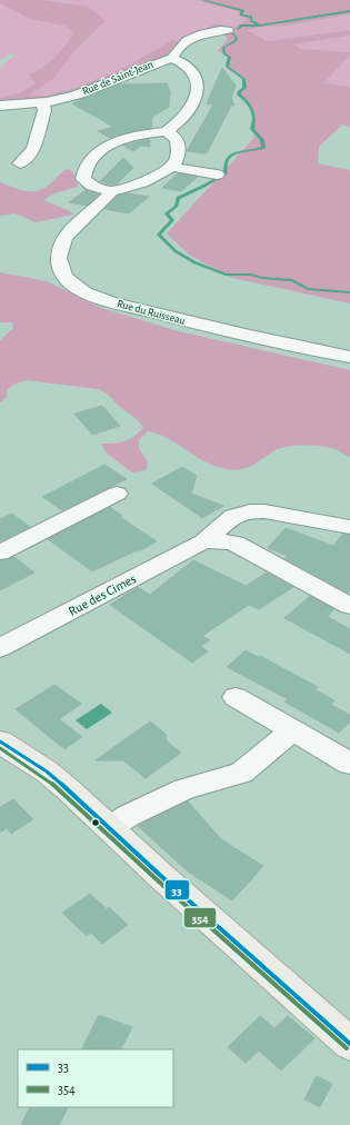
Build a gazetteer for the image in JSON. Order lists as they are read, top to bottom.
{
  "streets": {
    "street": ["Rue de Saint-Jean", "Rue du Ruisseau", "Rue des Cimes"]
  },
  "lines": ["transit line 33", "transit line 354"],
  "legend": ["33", "354"]
}
